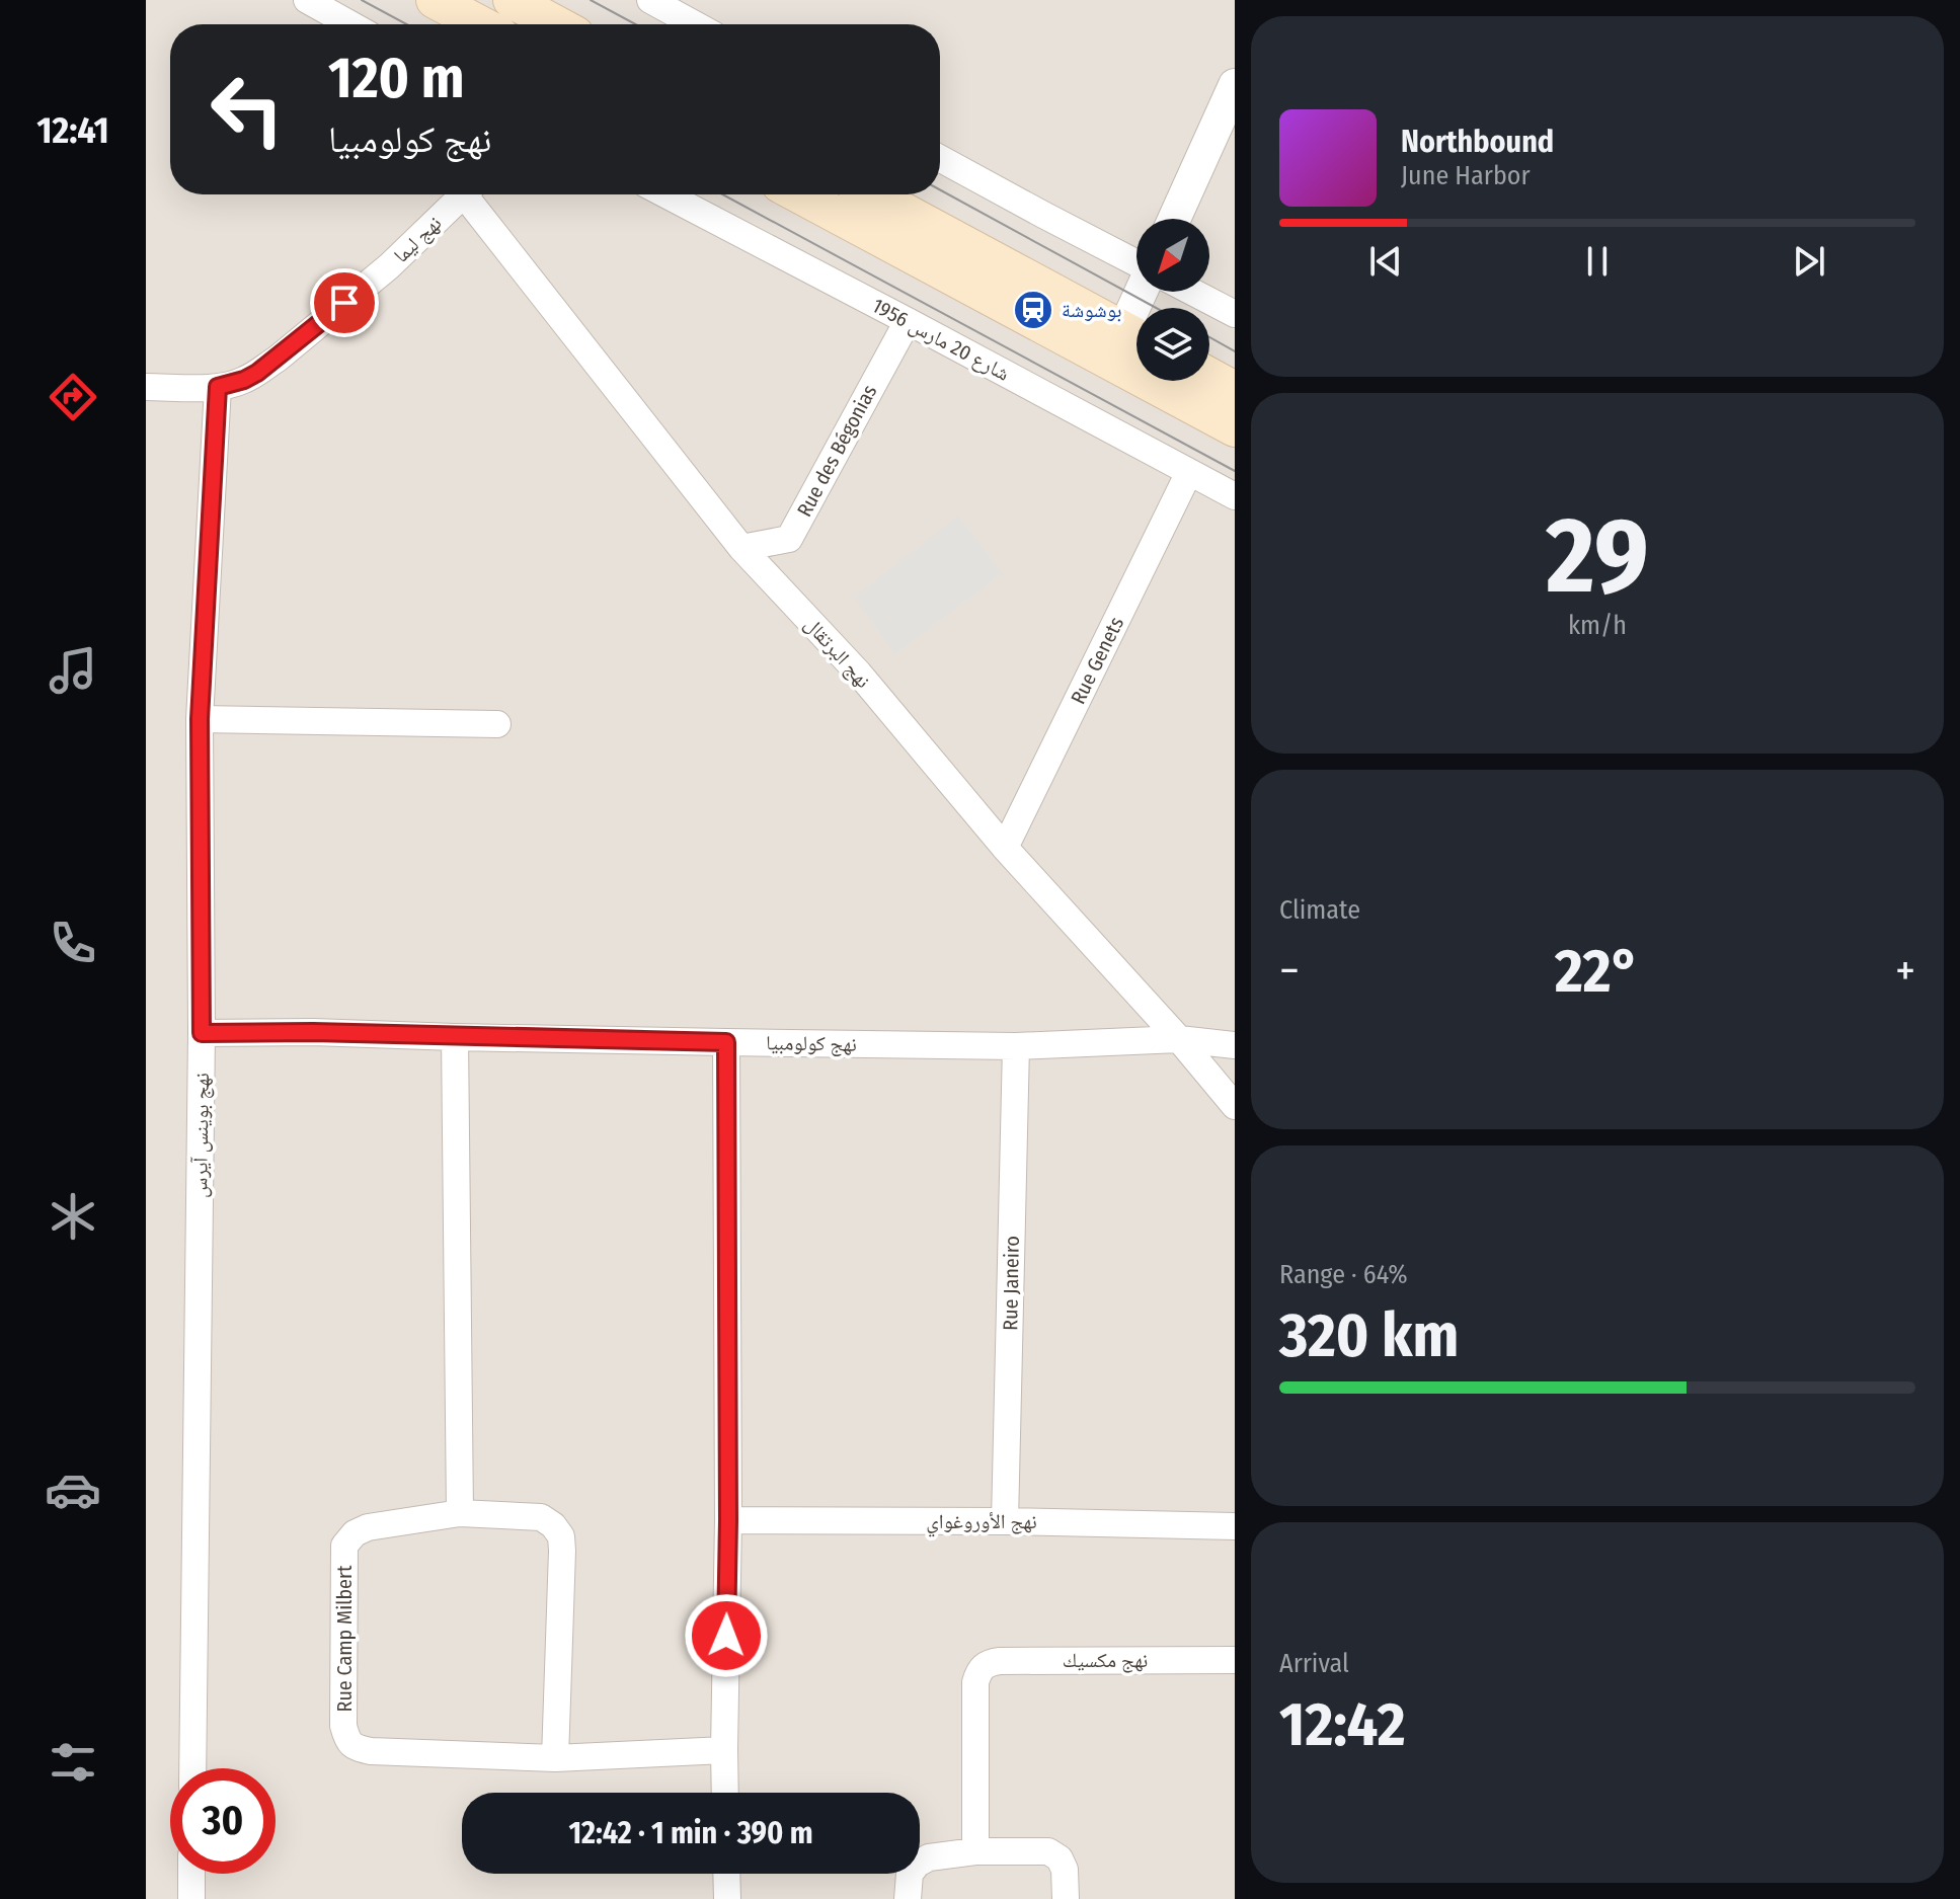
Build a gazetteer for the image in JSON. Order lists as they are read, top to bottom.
{
  "streets": {
    "street": [
      "نهج ليما",
      "شارع 20 مارس 1956",
      "Rue des Bégonias",
      "نهج البرتقال",
      "Rue Genets",
      "نهج كولومبيا",
      "نهج بوينس آيرس",
      "Rue Janeiro",
      "نهج الأوروغواي",
      "Rue Camp Milbert",
      "نهج مكسيك"
    ]
  },
  "crossings": [
    ["نهج ليما", "نهج بوينس آيرس"],
    ["شارع 20 مارس 1956", "Rue des Bégonias"],
    ["شارع 20 مارس 1956", "Rue Genets"],
    ["Rue des Bégonias", "نهج البرتقال"],
    ["نهج البرتقال", "Rue Genets"],
    ["نهج البرتقال", "نهج كولومبيا"],
    ["نهج كولومبيا", "نهج بوينس آيرس"],
    ["نهج كولومبيا", "Rue Janeiro"],
    ["Rue Janeiro", "نهج الأوروغواي"]
  ],
  "places": {
    "station": ["بوشوشة"]
  },
  "north": "bottom left",
  "page": {
    "tabs": "12:41",
    "turn": ["120 m", "نهج كولومبيا"],
    "song": ["Northbound", "June Harbor"],
    "tile": [
      ["29", "km/h"],
      "Climate",
      ["Range · 64%", "320 km"],
      ["Arrival", "12:42"]
    ],
    "heat": ["−", "22°", "+"],
    "limit": "30",
    "trip": "12:42 · 1 min · 390 m"
  }
}
